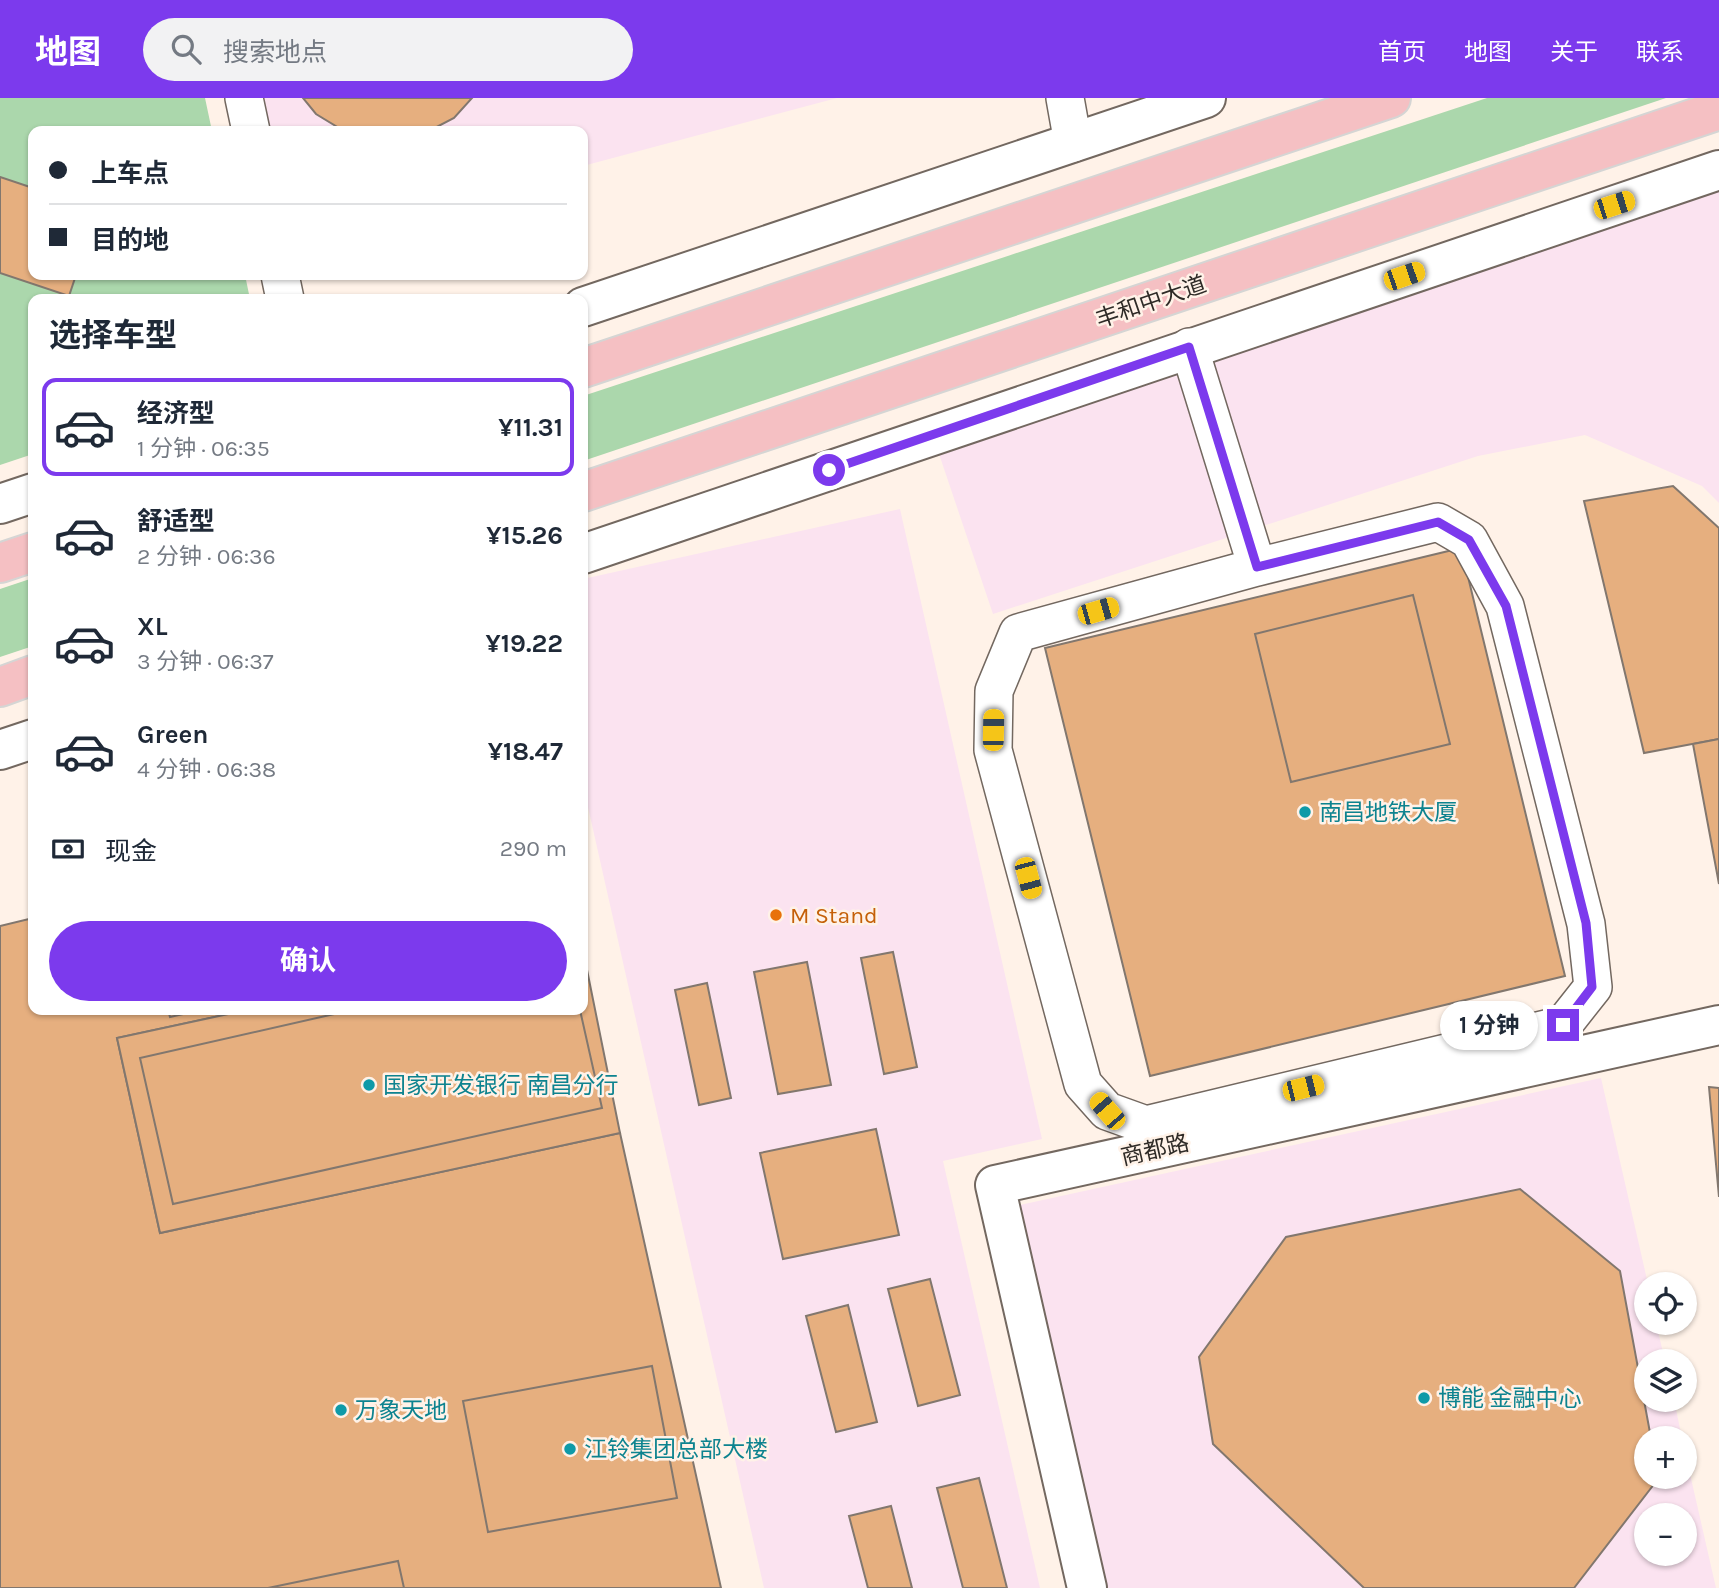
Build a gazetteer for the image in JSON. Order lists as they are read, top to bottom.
{
  "streets": {
    "main road": ["丰和中大道", "商都路"]
  },
  "places": [
    "南昌地铁大厦",
    "M Stand",
    "国家开发银行 南昌分行",
    "博能 金融中心",
    "万象天地",
    "江铃集团总部大楼"
  ],
  "page": {
    "header": "地图",
    "search": "搜索地点",
    "nav": [
      "首页",
      "地图",
      "关于",
      "联系"
    ],
    "banner": ["上车点", "目的地"],
    "heading": "选择车型",
    "list": [
      {
        "name": "经济型",
        "note": "1 分钟 · 06:35",
        "value": "¥11.31"
      },
      {
        "name": "舒适型",
        "note": "2 分钟 · 06:36",
        "value": "¥15.26"
      },
      {
        "name": "XL",
        "note": "3 分钟 · 06:37",
        "value": "¥19.22"
      },
      {
        "name": "Green",
        "note": "4 分钟 · 06:38",
        "value": "¥18.47"
      }
    ],
    "pay": ["现金", "290 m"],
    "buttons": "确认",
    "bubble": "1 分钟",
    "map_buttons": ["+", "−"]
  }
}
